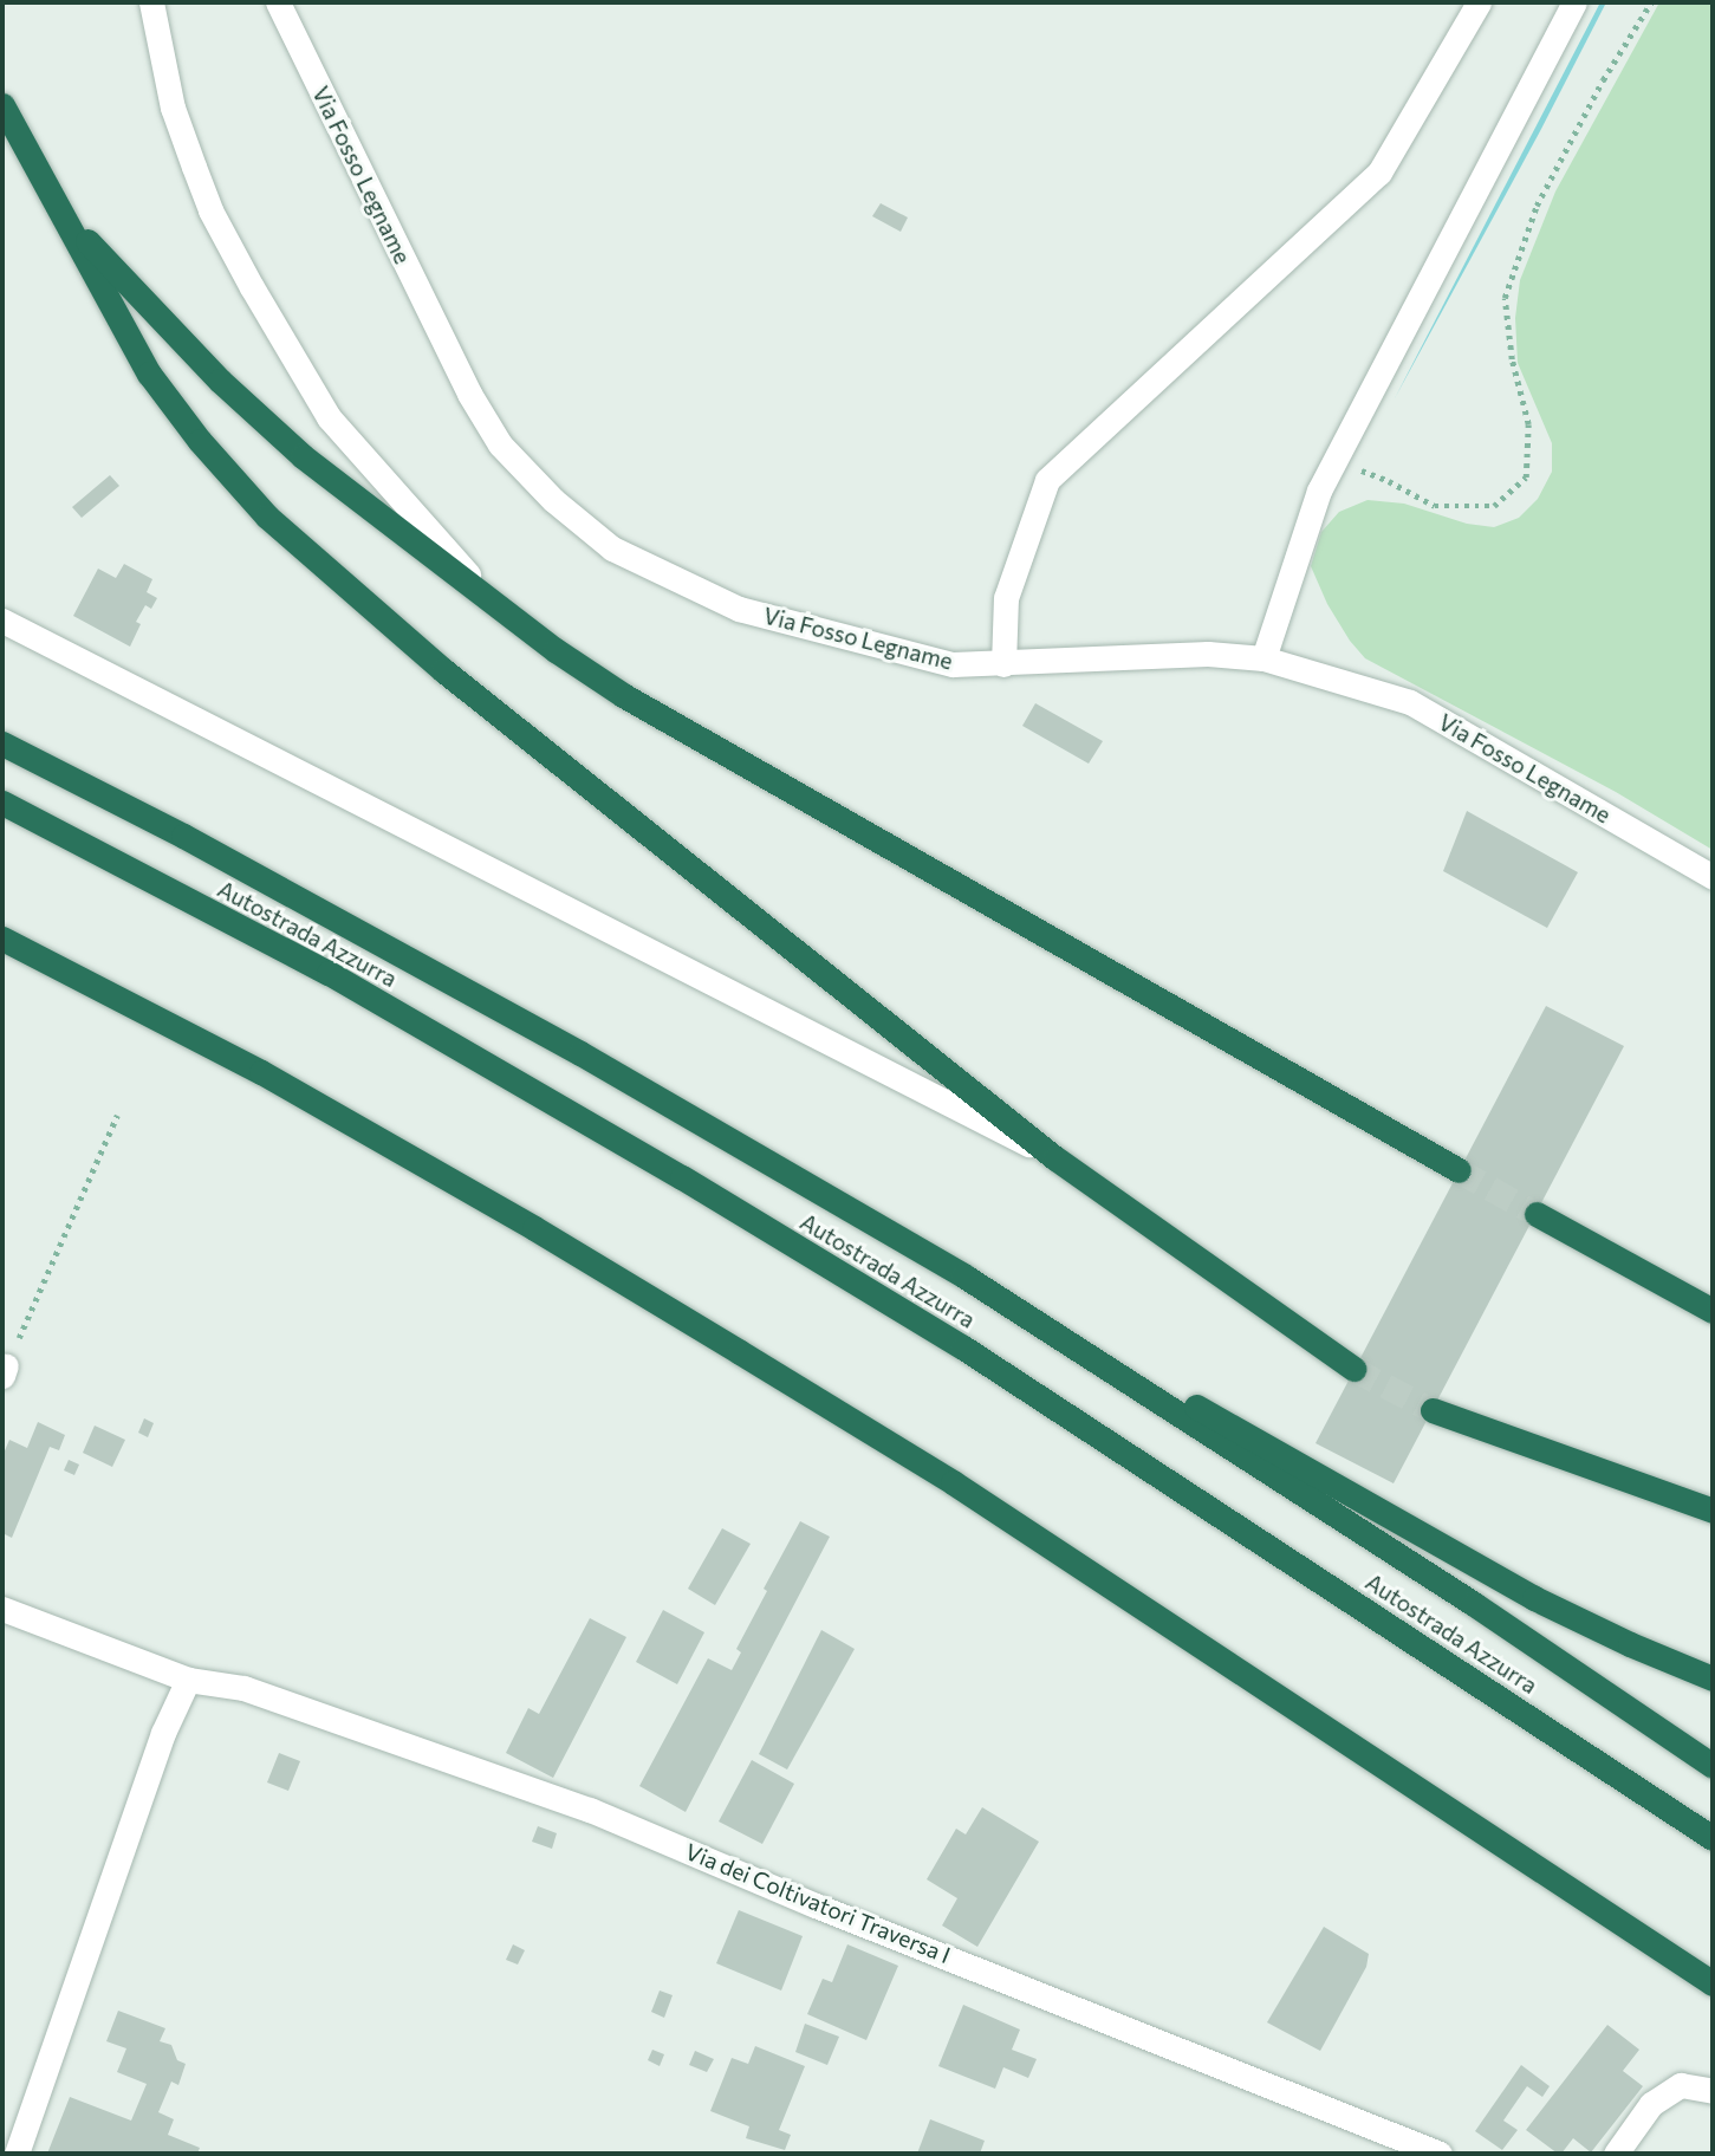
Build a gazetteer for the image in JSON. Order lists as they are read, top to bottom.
{
  "streets": {
    "highway": ["Autostrada Azzurra"],
    "street": ["Via Fosso Legname", "Via dei Coltivatori Traversa I"]
  }
}
